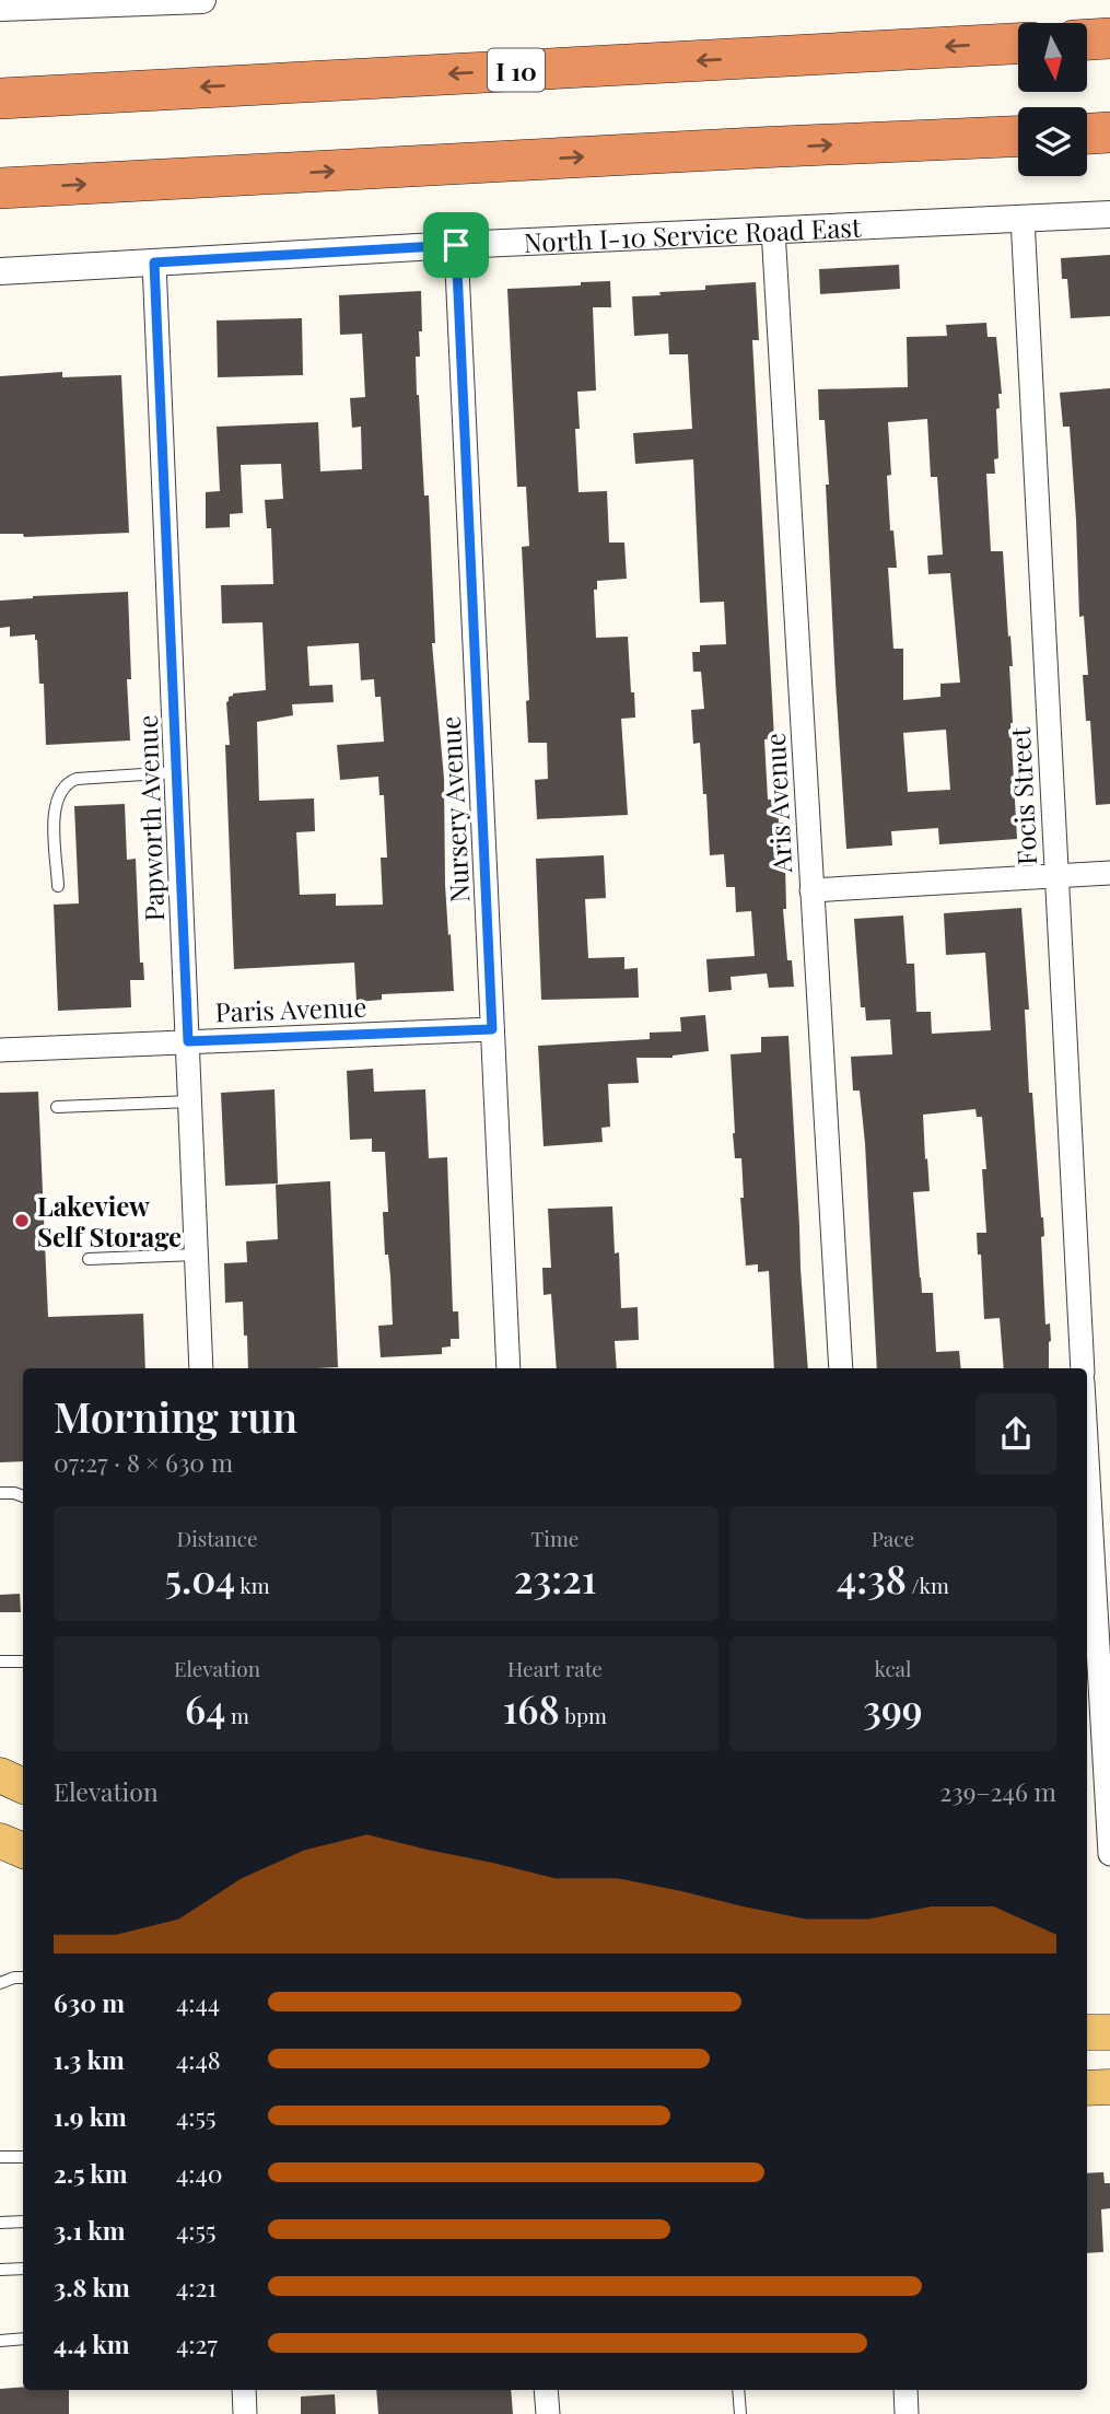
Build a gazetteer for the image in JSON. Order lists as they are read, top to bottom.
{
  "streets": {
    "highway": ["I 10"],
    "street": [
      "North I-10 Service Road East",
      "Focis Street",
      "Aris Avenue",
      "Nursery Avenue",
      "Papworth Avenue",
      "Paris Avenue"
    ]
  },
  "crossings": [
    ["North I-10 Service Road East", "Focis Street"],
    ["North I-10 Service Road East", "Aris Avenue"],
    ["North I-10 Service Road East", "Nursery Avenue"],
    ["North I-10 Service Road East", "Papworth Avenue"],
    ["Nursery Avenue", "Paris Avenue"],
    ["Papworth Avenue", "Paris Avenue"]
  ],
  "places": ["Lakeview Self Storage"],
  "north": "bottom",
  "page": {
    "heading": ["Morning run", "07:27 · 8 × 630 m"],
    "stats": [
      ["Distance", "5.04 km"],
      ["Time", "23:21"],
      ["Pace", "4:38 /km"],
      ["Elevation", "64 m"],
      ["Heart rate", "168 bpm"],
      ["kcal", "399"]
    ],
    "chart": ["Elevation", "239–246 m"],
    "list": [
      {
        "name": "630 m",
        "note": "4:44"
      },
      {
        "name": "1.3 km",
        "note": "4:48"
      },
      {
        "name": "1.9 km",
        "note": "4:55"
      },
      {
        "name": "2.5 km",
        "note": "4:40"
      },
      {
        "name": "3.1 km",
        "note": "4:55"
      },
      {
        "name": "3.8 km",
        "note": "4:21"
      },
      {
        "name": "4.4 km",
        "note": "4:27"
      }
    ]
  }
}
